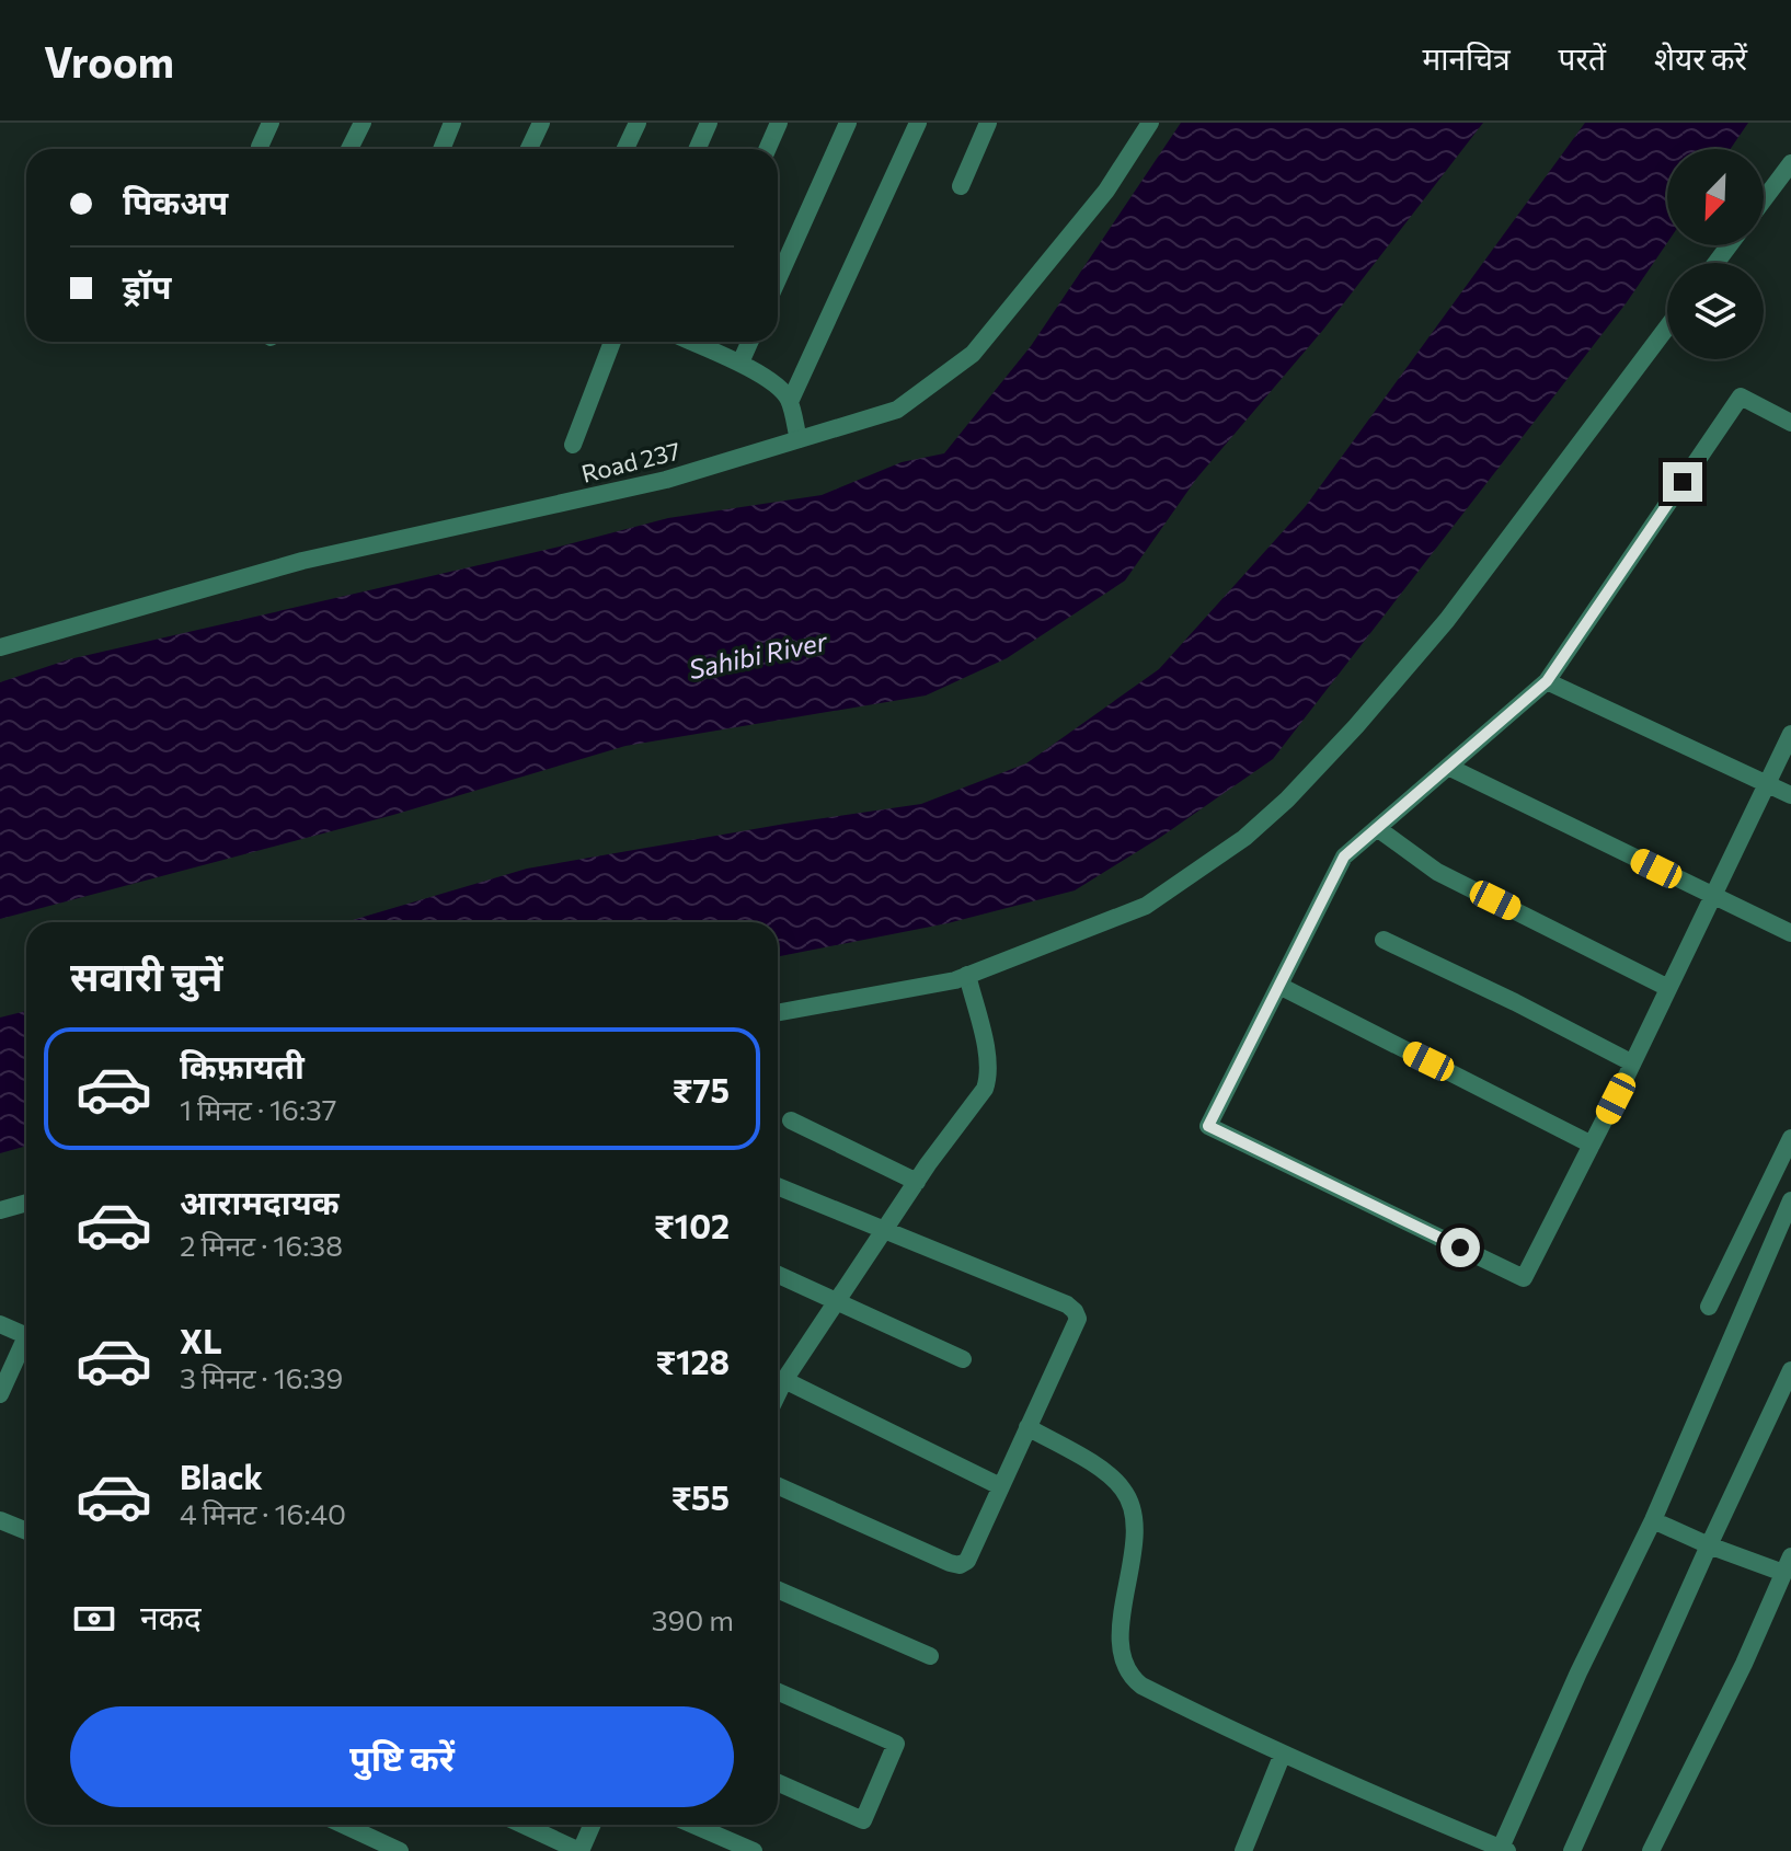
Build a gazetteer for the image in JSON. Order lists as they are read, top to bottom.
{
  "streets": {
    "street": ["Road 237"]
  },
  "water": ["Sahibi River"],
  "north": "bottom left",
  "page": {
    "header": "Vroom",
    "nav": ["मानचित्र", "परतें", "शेयर करें"],
    "banner": ["पिकअप", "ड्रॉप"],
    "heading": "सवारी चुनें",
    "list": [
      {
        "name": "किफ़ायती",
        "note": "1 मिनट · 16:37",
        "value": "₹75"
      },
      {
        "name": "आरामदायक",
        "note": "2 मिनट · 16:38",
        "value": "₹102"
      },
      {
        "name": "XL",
        "note": "3 मिनट · 16:39",
        "value": "₹128"
      },
      {
        "name": "Black",
        "note": "4 मिनट · 16:40",
        "value": "₹55"
      }
    ],
    "pay": ["नकद", "390 m"],
    "buttons": "पुष्टि करें"
  }
}
